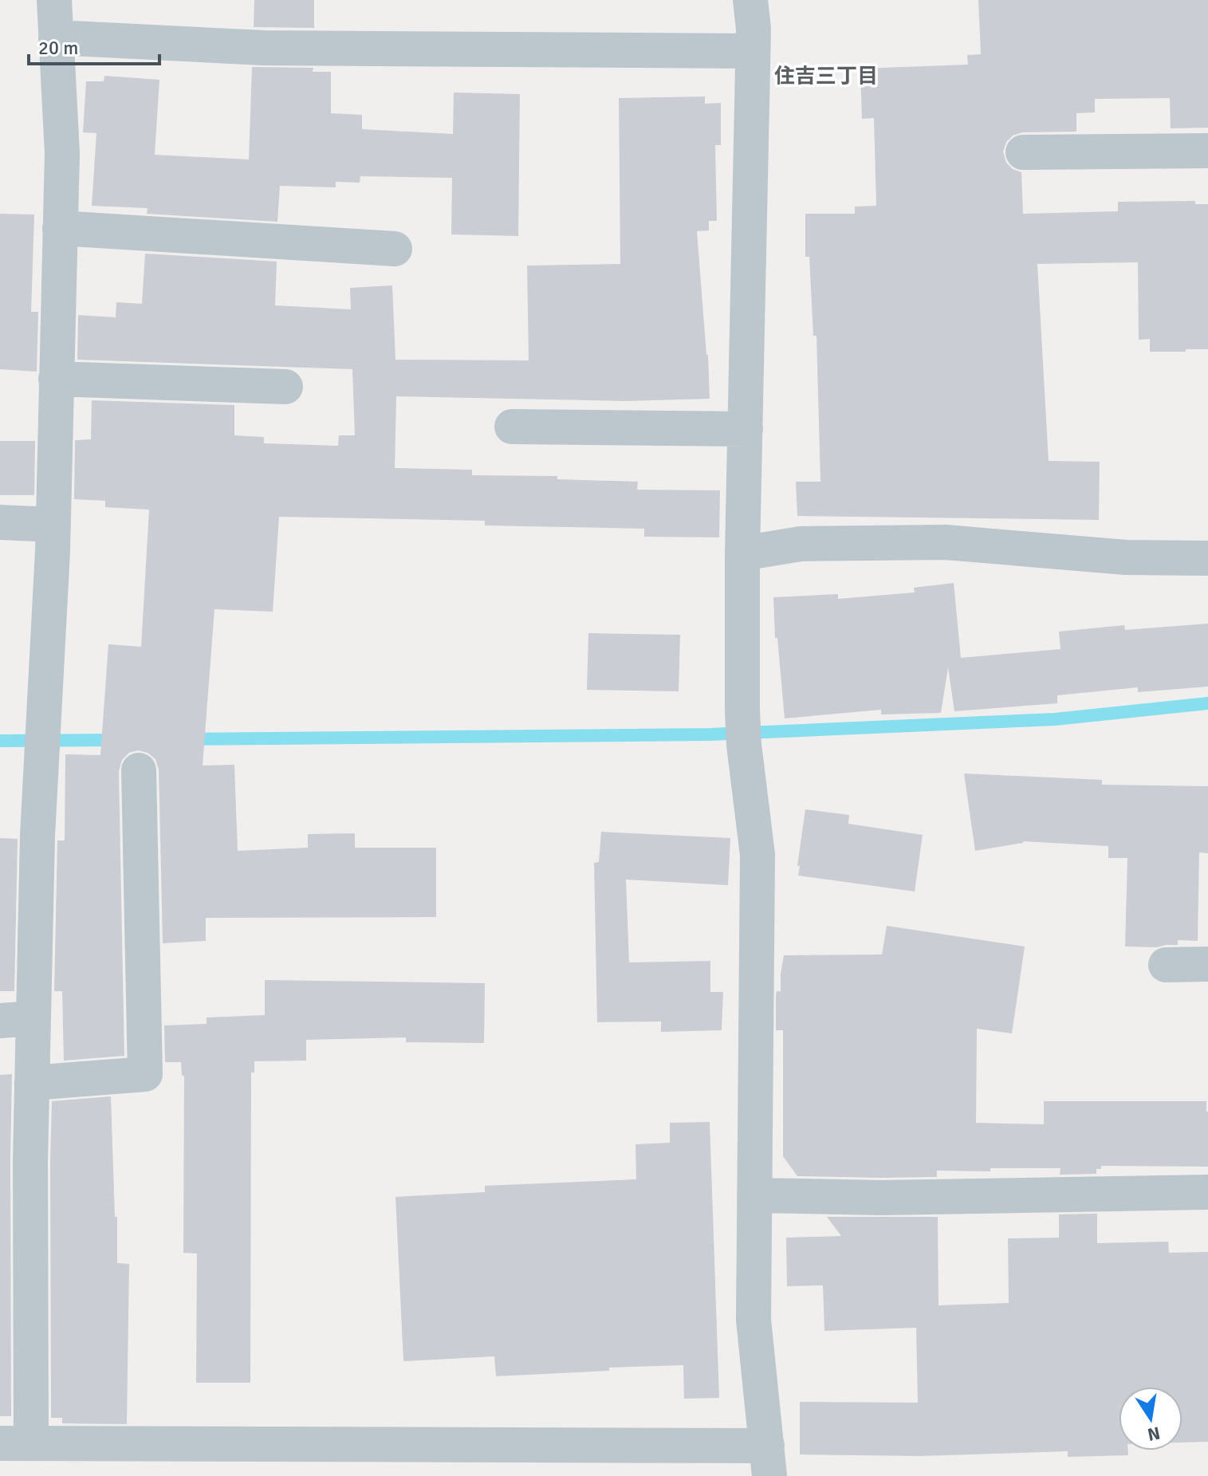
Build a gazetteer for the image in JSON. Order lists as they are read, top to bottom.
{
  "districts": ["住吉三丁目"],
  "scale_bar": "20 m",
  "north": "bottom"
}
